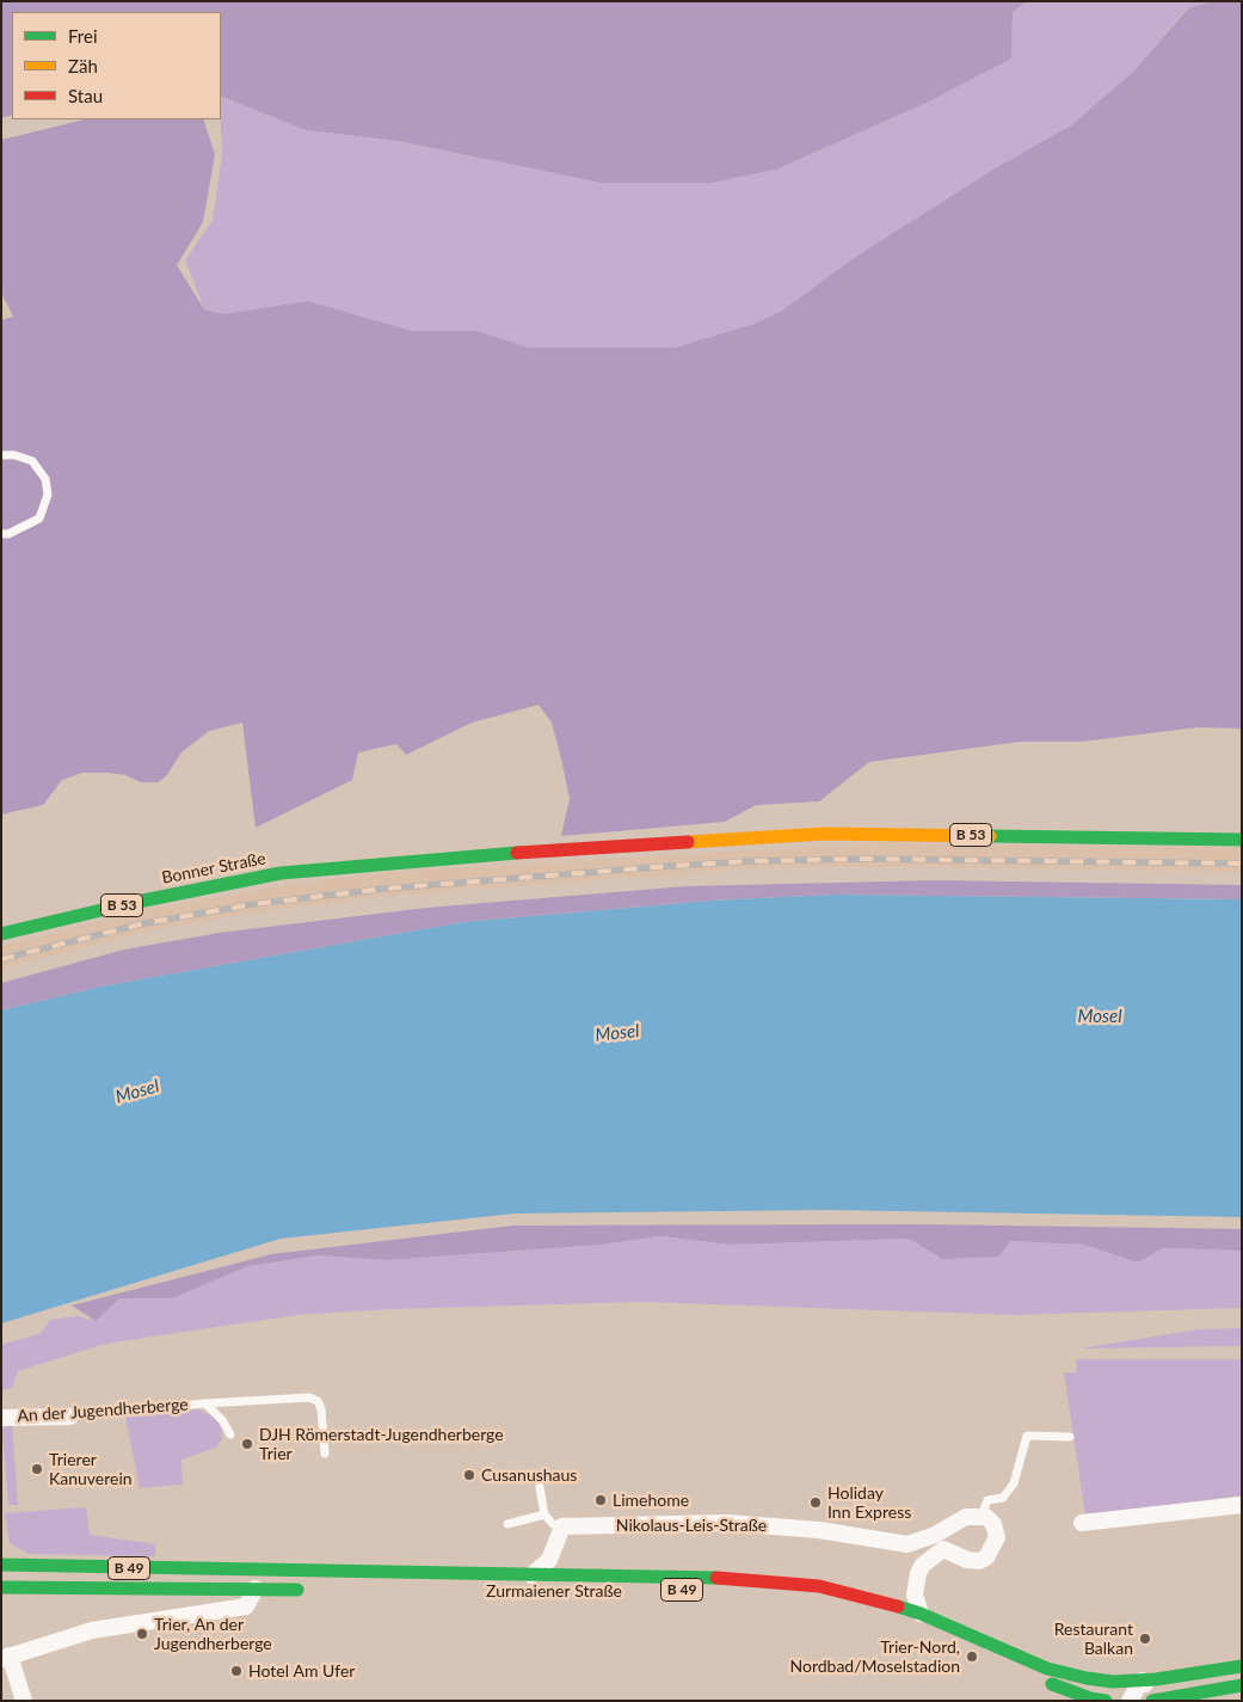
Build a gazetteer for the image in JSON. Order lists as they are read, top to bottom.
{
  "streets": {
    "main road": [
      "B 53",
      "Bonner Straße",
      "B 49",
      "Zurmaiener Straße"
    ],
    "street": ["An der Jugendherberge", "Nikolaus-Leis-Straße"]
  },
  "water": ["Mosel"],
  "places": [
    "DJH Römerstadt-Jugendherberge Trier",
    "Trierer Kanuverein",
    "Cusanushaus",
    "Limehome",
    "Holiday Inn Express",
    "Trier, An der Jugendherberge",
    "Restaurant Balkan",
    "Trier-Nord, Nordbad/Moselstadion",
    "Hotel Am Ufer"
  ],
  "legend": ["Frei", "Zäh", "Stau"]
}
